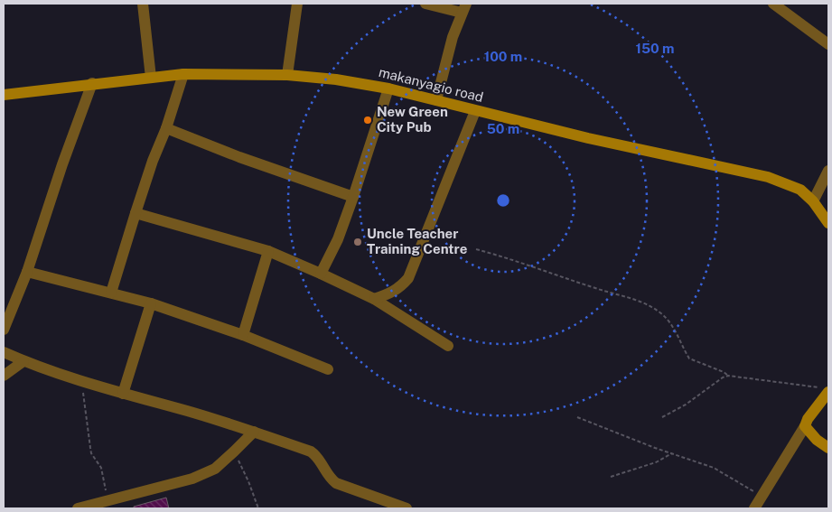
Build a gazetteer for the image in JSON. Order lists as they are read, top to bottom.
{
  "streets": {
    "street": ["makanyagio road"]
  },
  "places": ["New Green City Pub", "Uncle Teacher Training Centre"],
  "rings": ["150 m", "100 m", "50 m"]
}
